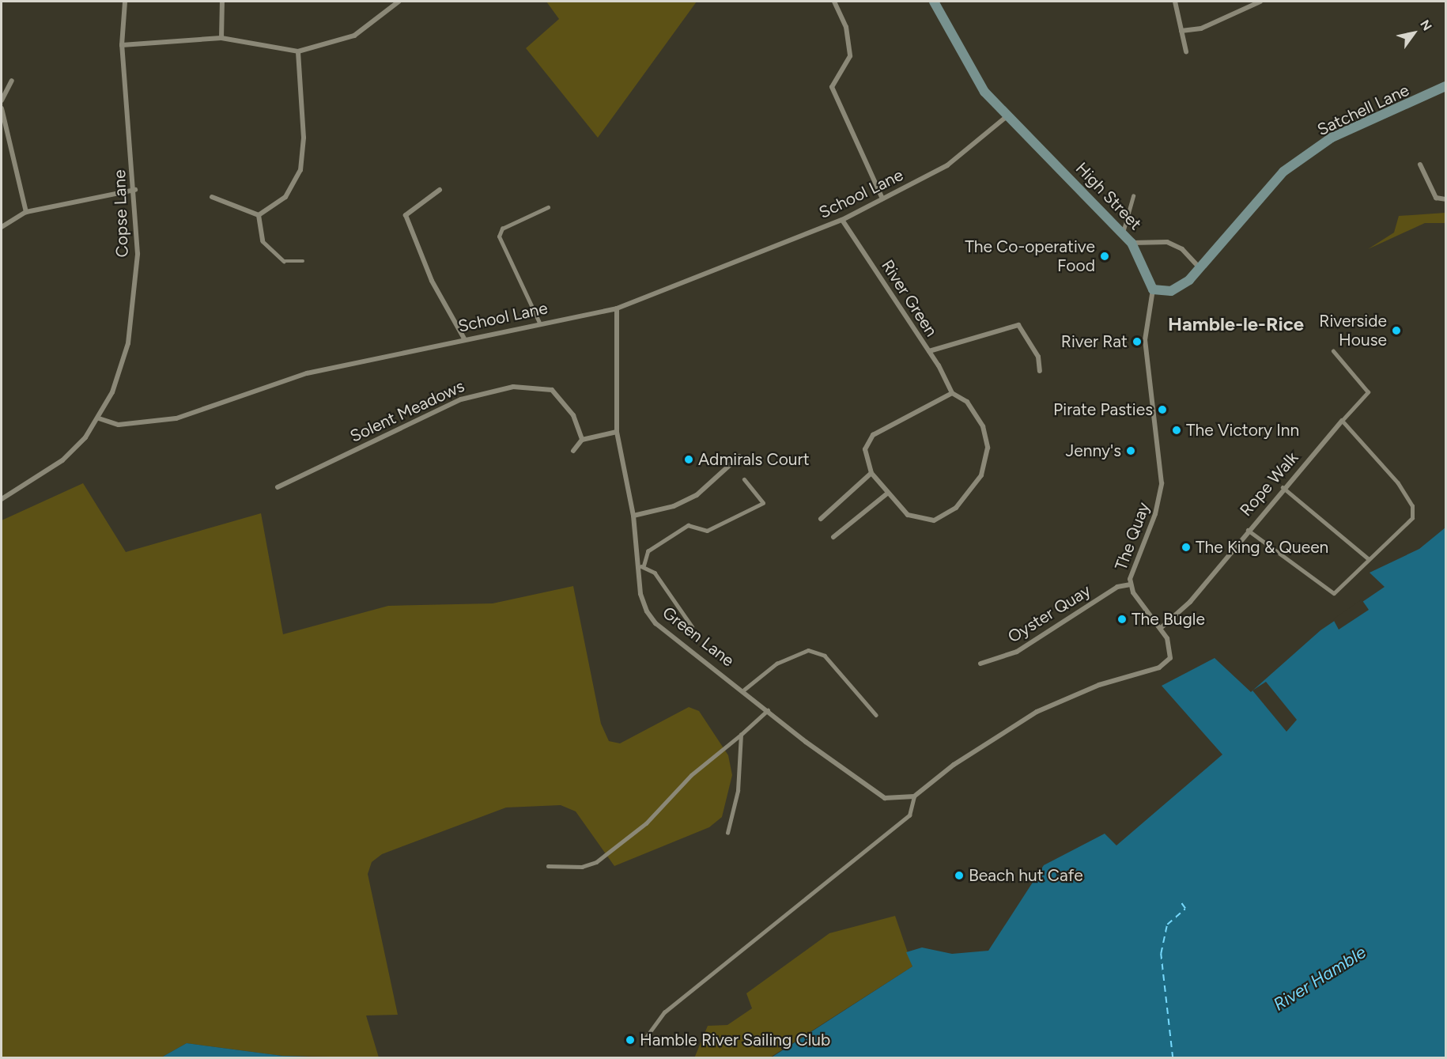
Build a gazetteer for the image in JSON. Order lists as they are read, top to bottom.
{
  "streets": {
    "main road": ["Satchell Lane", "High Street"],
    "street": [
      "School Lane",
      "Copse Lane",
      "River Green",
      "Solent Meadows",
      "Rope Walk",
      "The Quay",
      "Oyster Quay",
      "Green Lane"
    ]
  },
  "crossings": [
    ["Satchell Lane", "High Street"],
    ["Satchell Lane", "The Quay"],
    ["School Lane", "High Street"],
    ["School Lane", "Copse Lane"],
    ["School Lane", "River Green"],
    ["School Lane", "Green Lane"],
    ["Rope Walk", "The Quay"],
    ["The Quay", "Oyster Quay"],
    ["The Quay", "Green Lane"]
  ],
  "districts": ["Hamble-le-Rice"],
  "water": ["River Hamble"],
  "places": [
    "The Co-operative Food",
    "Riverside House",
    "River Rat",
    "Pirate Pasties",
    "The Victory Inn",
    "Jenny's",
    "Admirals Court",
    "The King & Queen",
    "The Bugle",
    "Beach hut Cafe",
    "Hamble River Sailing Club"
  ],
  "north": "top right"
}
